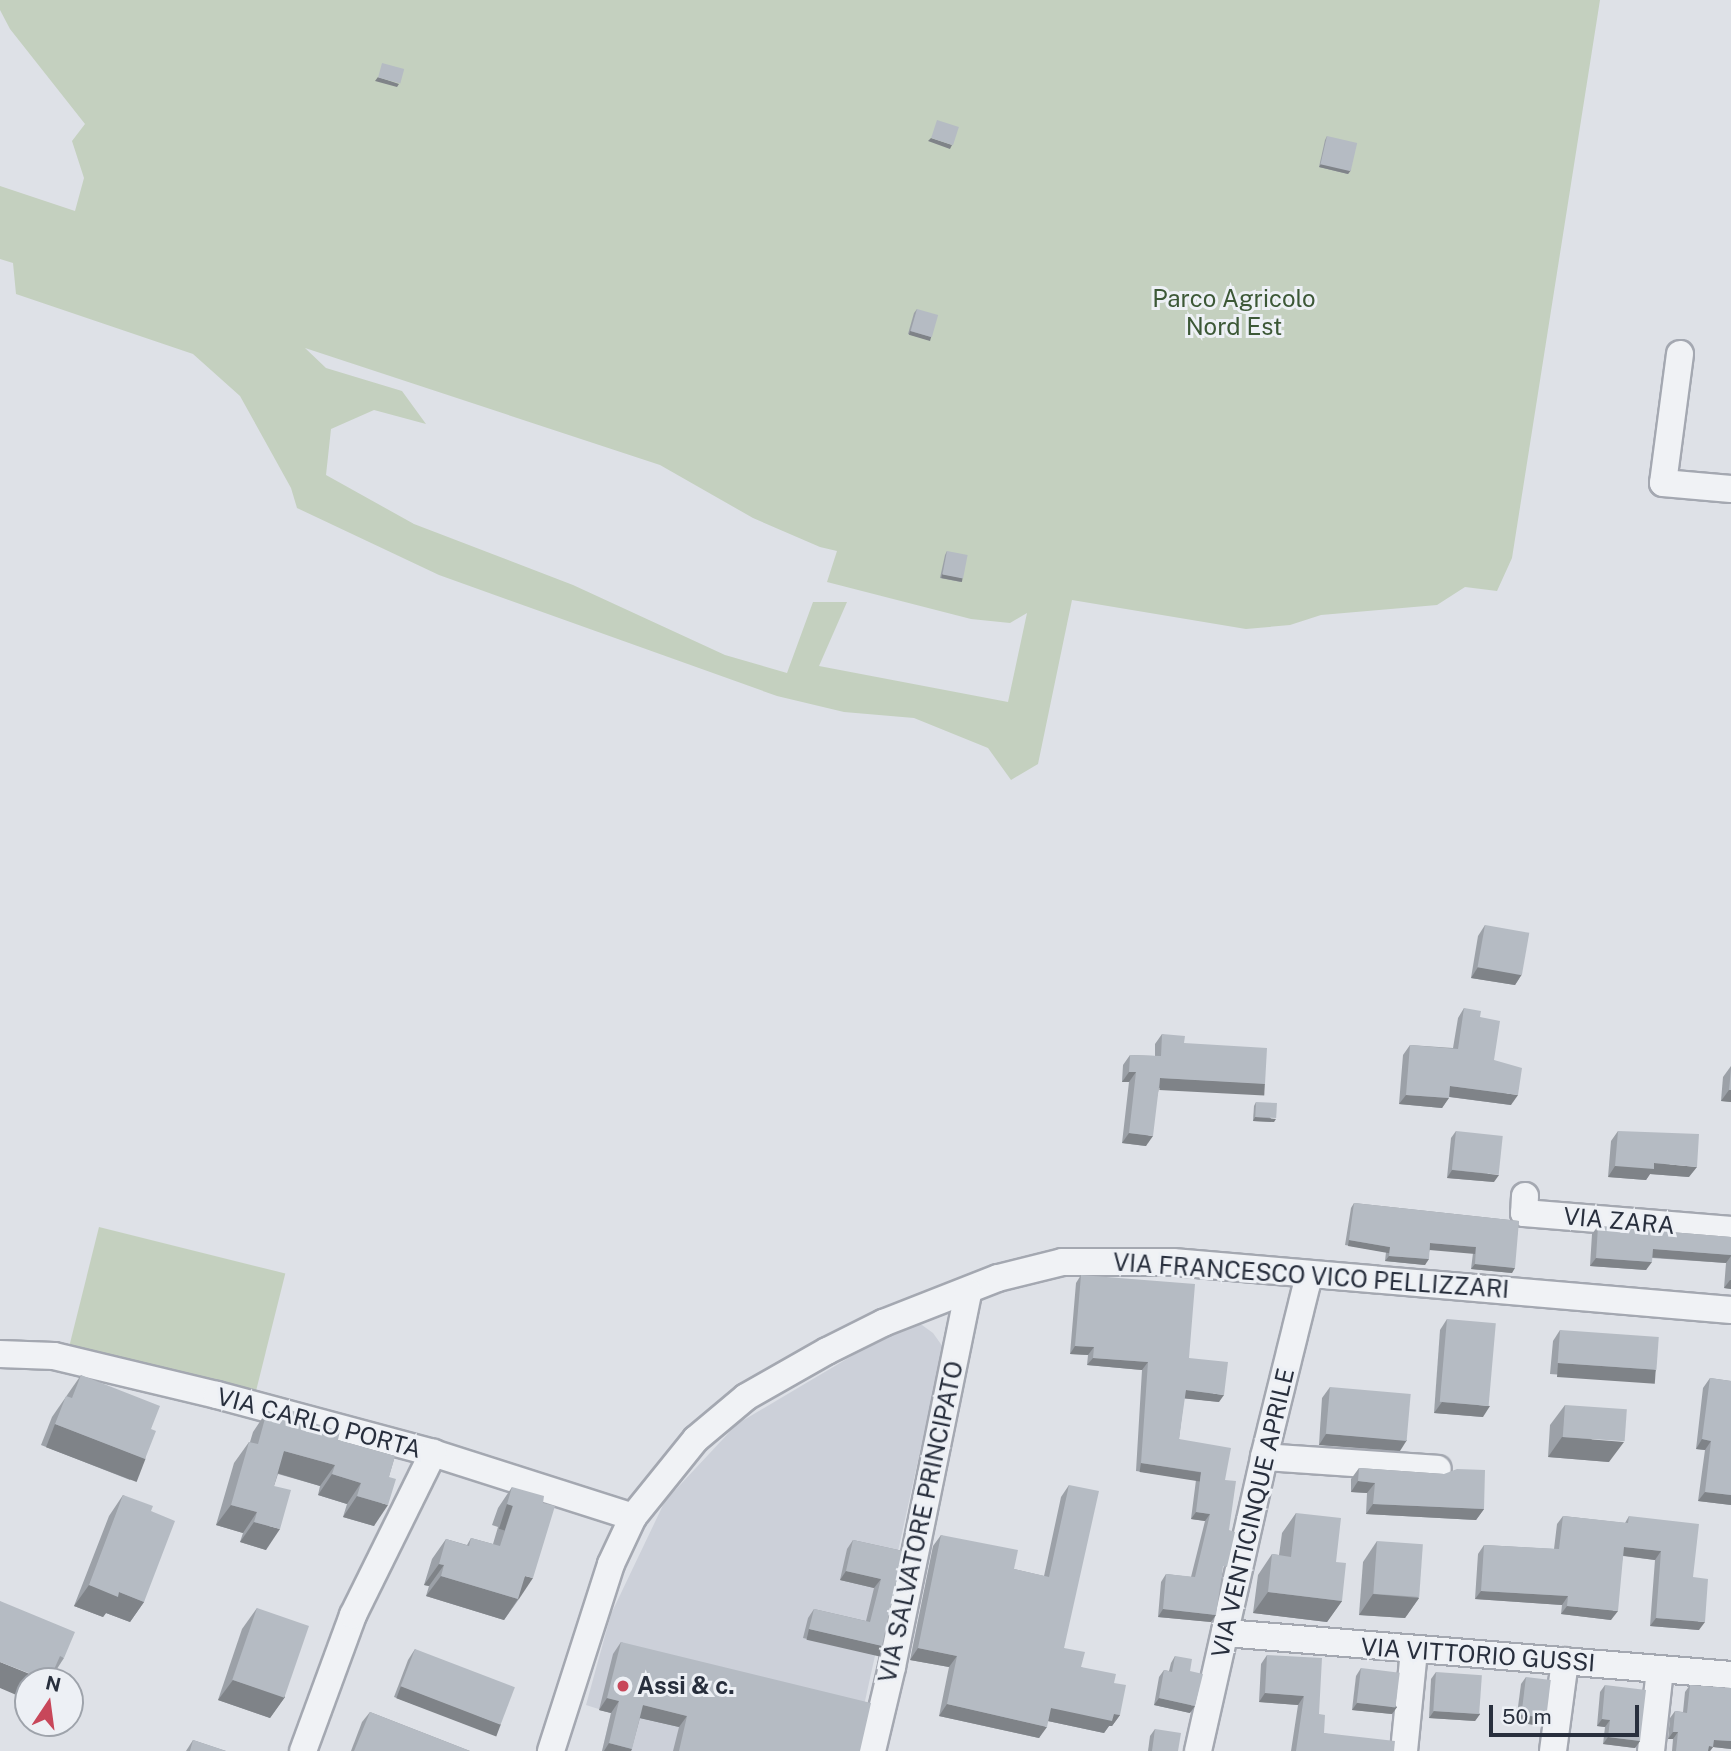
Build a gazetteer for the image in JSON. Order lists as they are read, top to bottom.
{
  "streets": {
    "street": [
      "VIA ZARA",
      "VIA FRANCESCO VICO PELLIZZARI",
      "VIA CARLO PORTA",
      "VIA VENTICINQUE APRILE",
      "VIA SALVATORE PRINCIPATO",
      "VIA VITTORIO GUSSI"
    ]
  },
  "crossings": [
    ["VIA FRANCESCO VICO PELLIZZARI", "VIA CARLO PORTA"],
    ["VIA FRANCESCO VICO PELLIZZARI", "VIA VENTICINQUE APRILE"],
    ["VIA FRANCESCO VICO PELLIZZARI", "VIA SALVATORE PRINCIPATO"],
    ["VIA VENTICINQUE APRILE", "VIA VITTORIO GUSSI"]
  ],
  "parks": ["Parco Agricolo Nord Est"],
  "places": ["Assi & c."],
  "scale_bar": "50 m",
  "north": "top"
}
